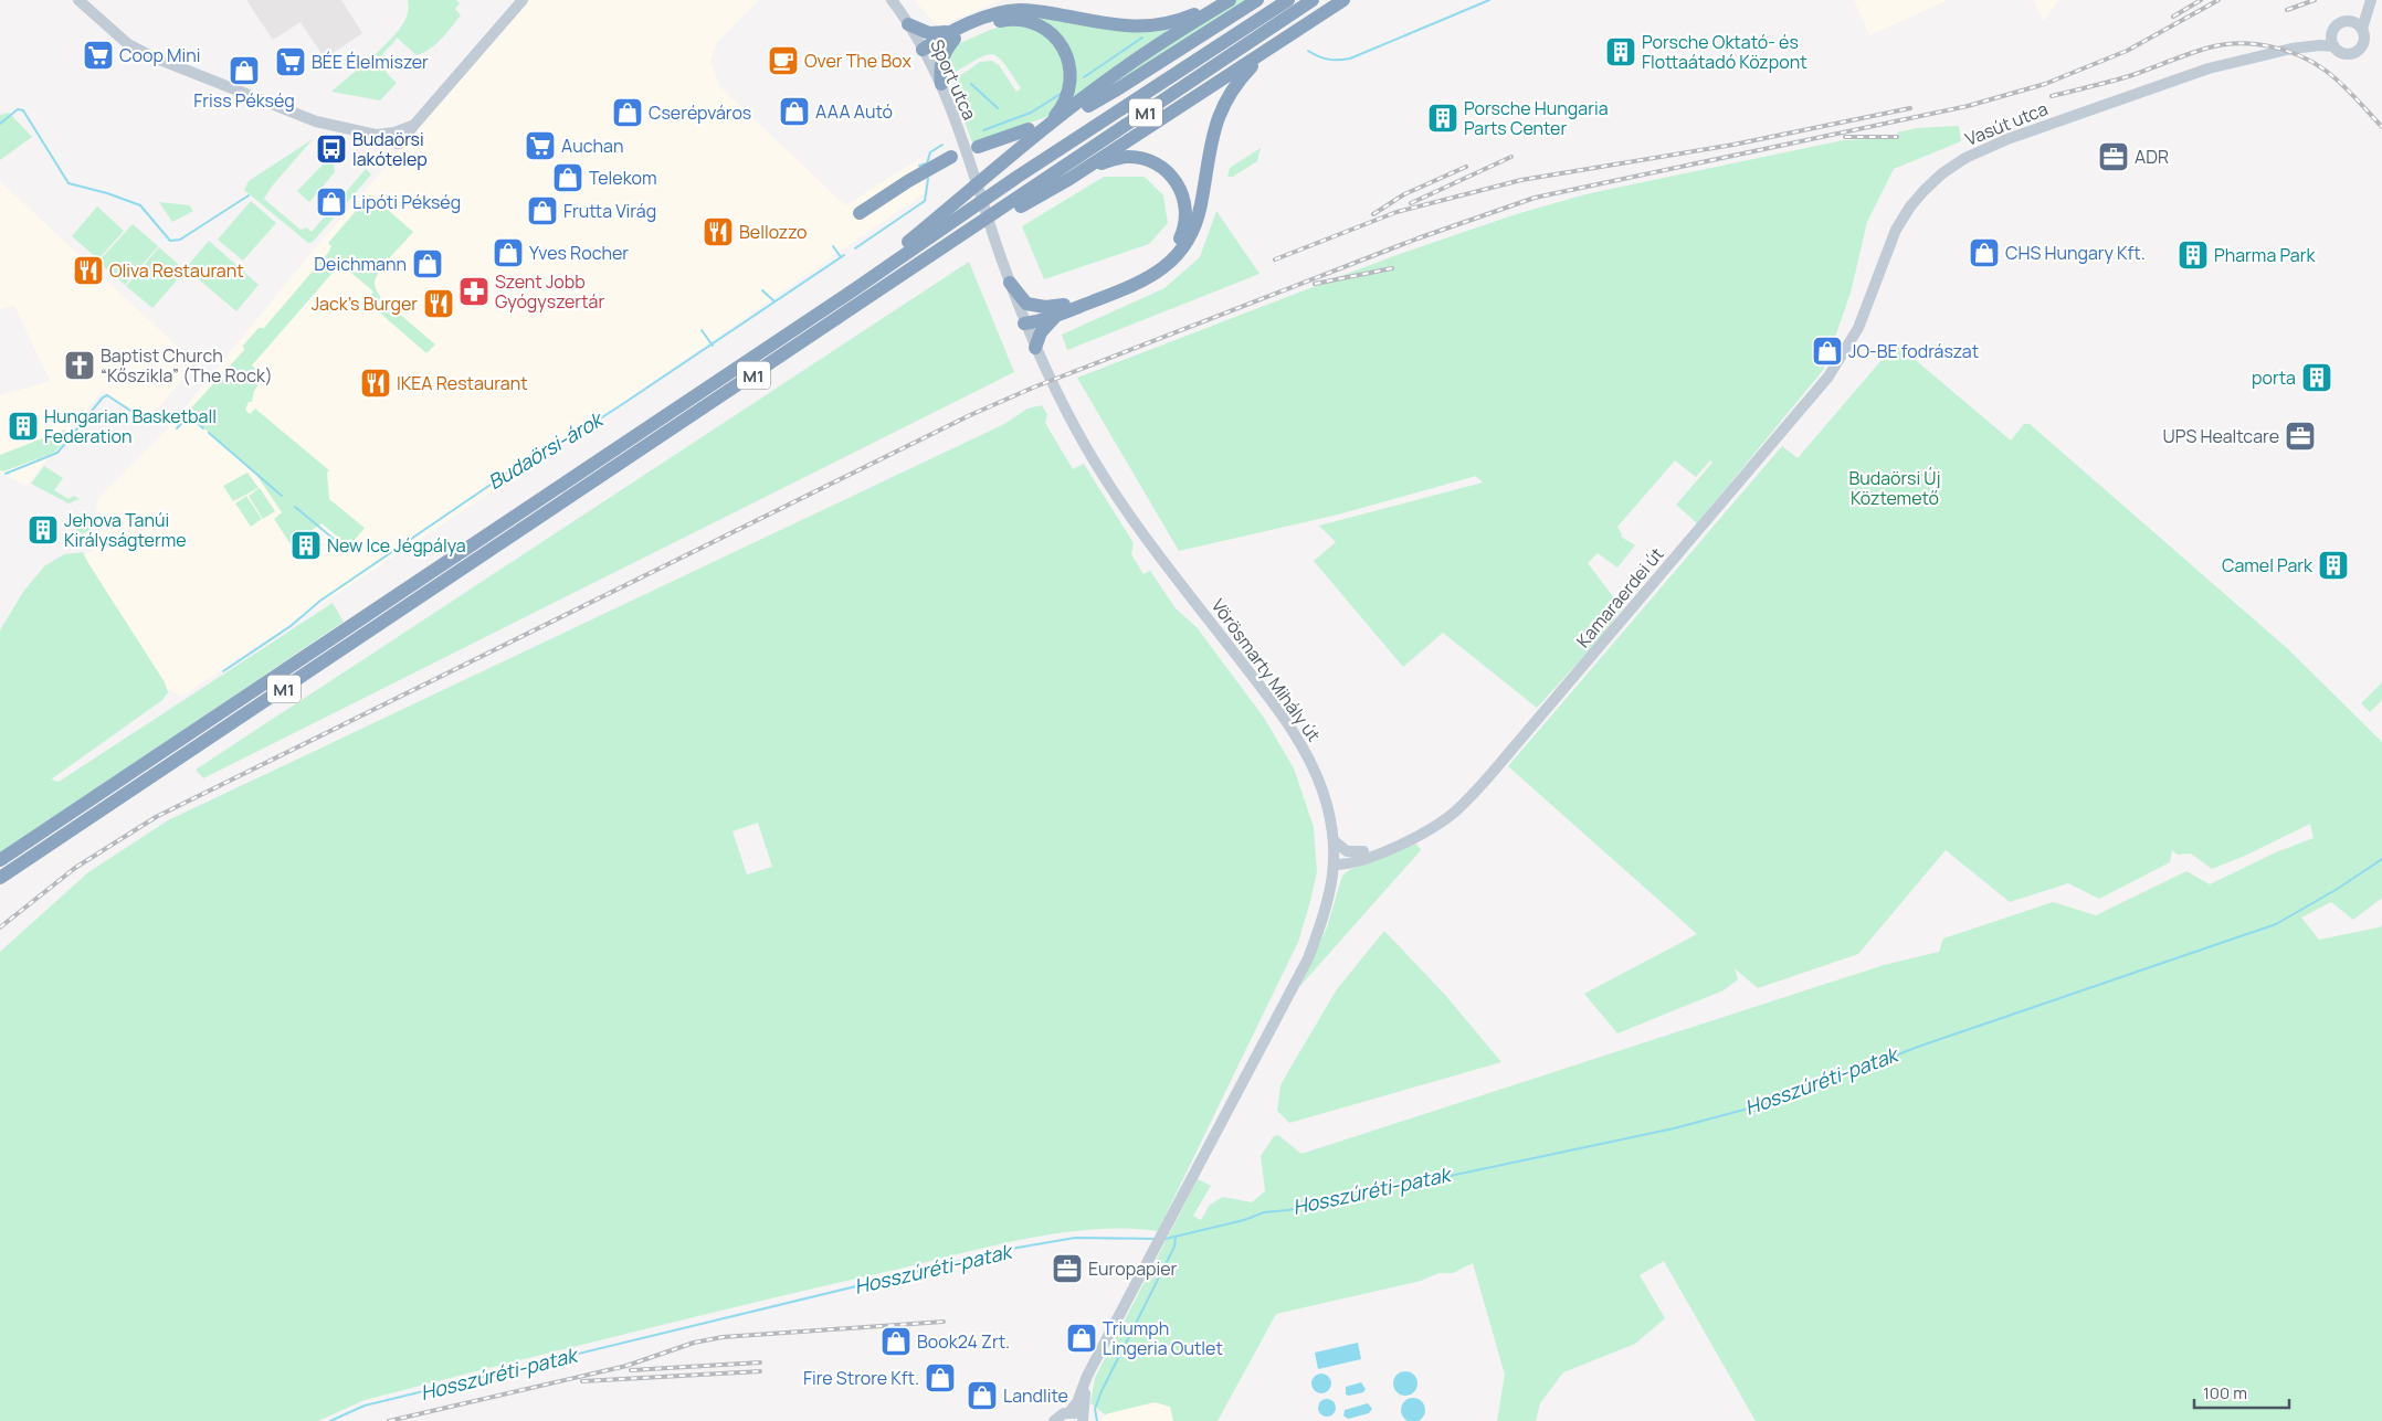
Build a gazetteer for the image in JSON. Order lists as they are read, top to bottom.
{
  "streets": {
    "highway": ["M1"],
    "street": [
      "Sport utca",
      "Vasút utca",
      "Kamaraerdei út",
      "Vörösmarty Mihály út"
    ]
  },
  "crossings": [
    ["Sport utca", "Vörösmarty Mihály út"],
    ["Vasút utca", "Kamaraerdei út"],
    ["Kamaraerdei út", "Vörösmarty Mihály út"]
  ],
  "water": ["Budaörsi-árok", "Hosszúréti-patak"],
  "parks": ["Budaörsi Új Köztemető"],
  "places": {
    "building": [
      "Porsche Oktató- és Flottaátadó Központ",
      "Porsche Hungaria Parts Center",
      "Pharma Park",
      "porta",
      "Hungarian Basketball Federation",
      "Jehova Tanúi Királyságterme",
      "New Ice Jégpálya",
      "Camel Park"
    ],
    "supermarket": ["Coop Mini", "BÉE Élelmiszer", "Auchan"],
    "cafe": ["Over The Box"],
    "shop": [
      "Friss Pékség",
      "AAA Autó",
      "Cserépváros",
      "Telekom",
      "Lipóti Pékség",
      "Frutta Virág",
      "Yves Rocher",
      "CHS Hungary Kft.",
      "Deichmann",
      "JO-BE fodrászat",
      "Triumph Lingeria Outlet",
      "Book24 Zrt.",
      "Fire Strore Kft.",
      "Landlite"
    ],
    "bus stop": ["Budaörsi lakótelep"],
    "office": ["ADR", "UPS Healtcare", "Europapier"],
    "restaurant": [
      "Bellozzo",
      "Oliva Restaurant",
      "Jack's Burger",
      "IKEA Restaurant"
    ],
    "pharmacy": ["Szent Jobb Gyógyszertár"],
    "church": ["Baptist Church “Kőszikla” (The Rock)"]
  },
  "scale_bar": "100 m"
}
